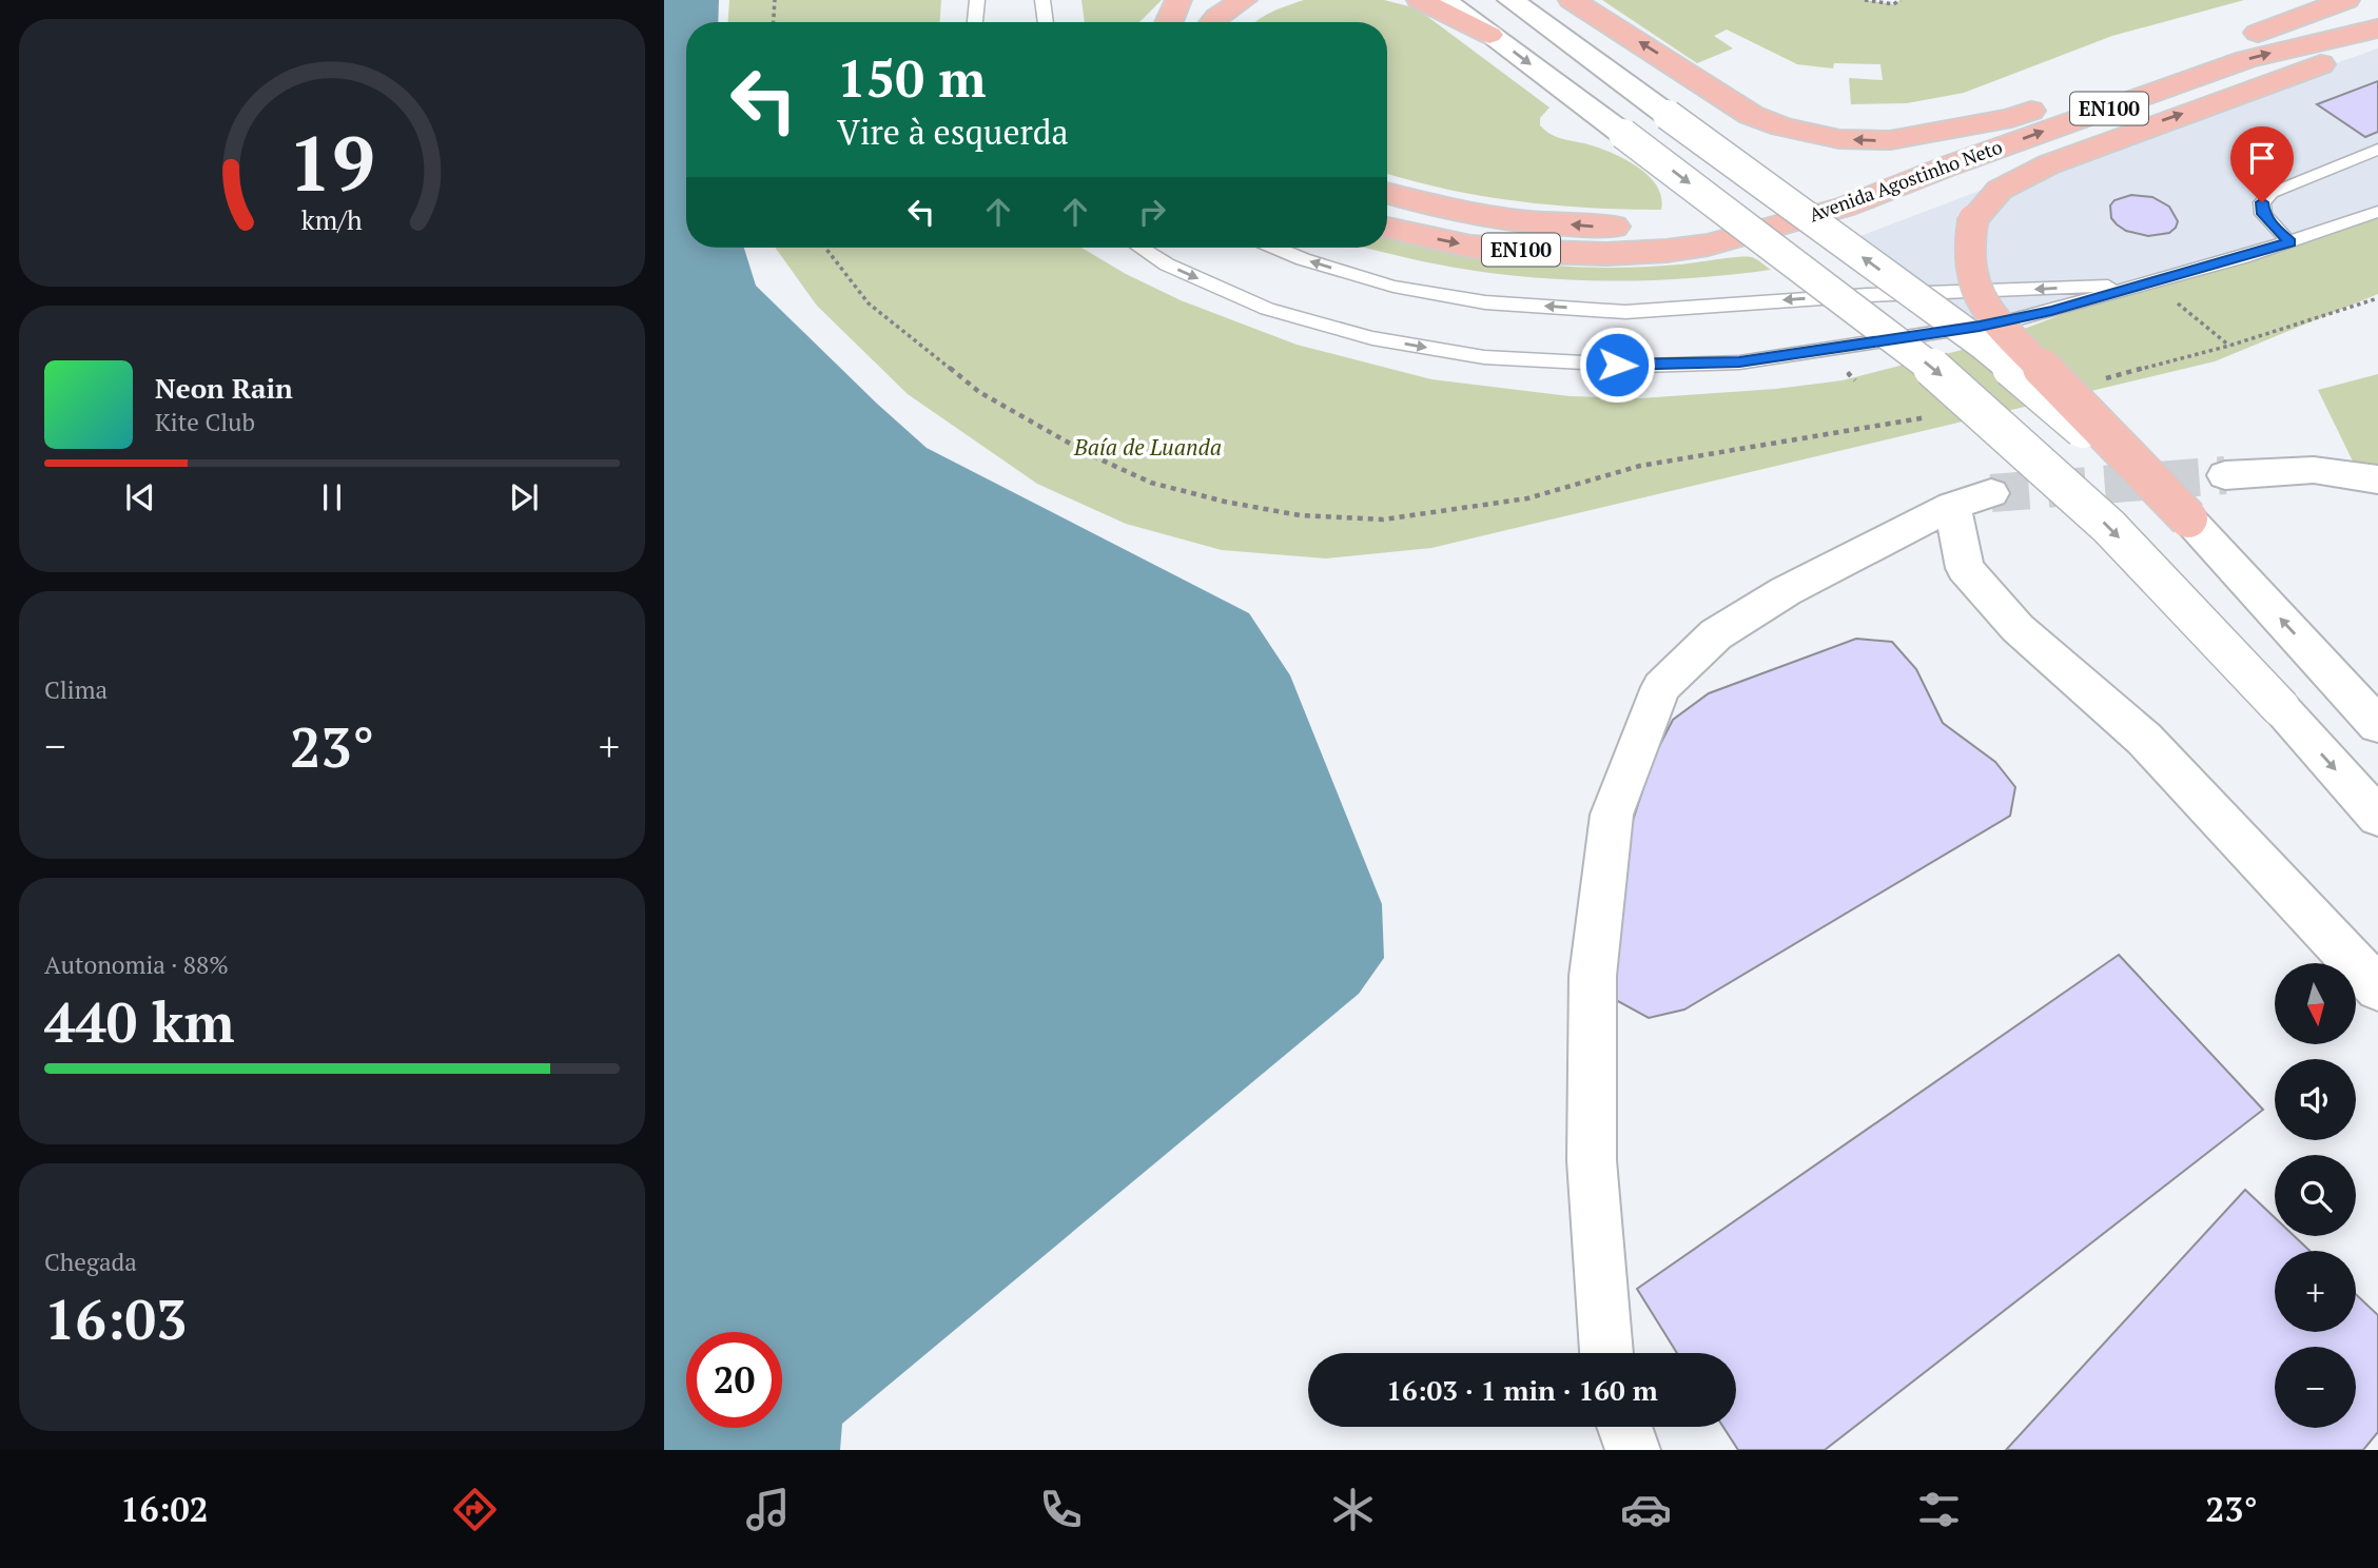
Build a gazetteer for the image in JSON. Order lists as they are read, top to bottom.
{
  "streets": {
    "main road": ["EN100", "Avenida Agostinho Neto"]
  },
  "parks": ["Baía de Luanda"],
  "north": "bottom",
  "page": {
    "turn": ["150 m", "Vire à esquerda"],
    "song": ["Neon Rain", "Kite Club"],
    "tile": [
      "Clima",
      ["Autonomia · 88%", "440 km"],
      ["Chegada", "16:03"]
    ],
    "heat": ["−", "23°", "+"],
    "map_buttons": ["+", "−"],
    "limit": "20",
    "trip": "16:03 · 1 min · 160 m",
    "tabs": ["16:02", "23°"],
    "gauge": ["19", "km/h"]
  }
}
